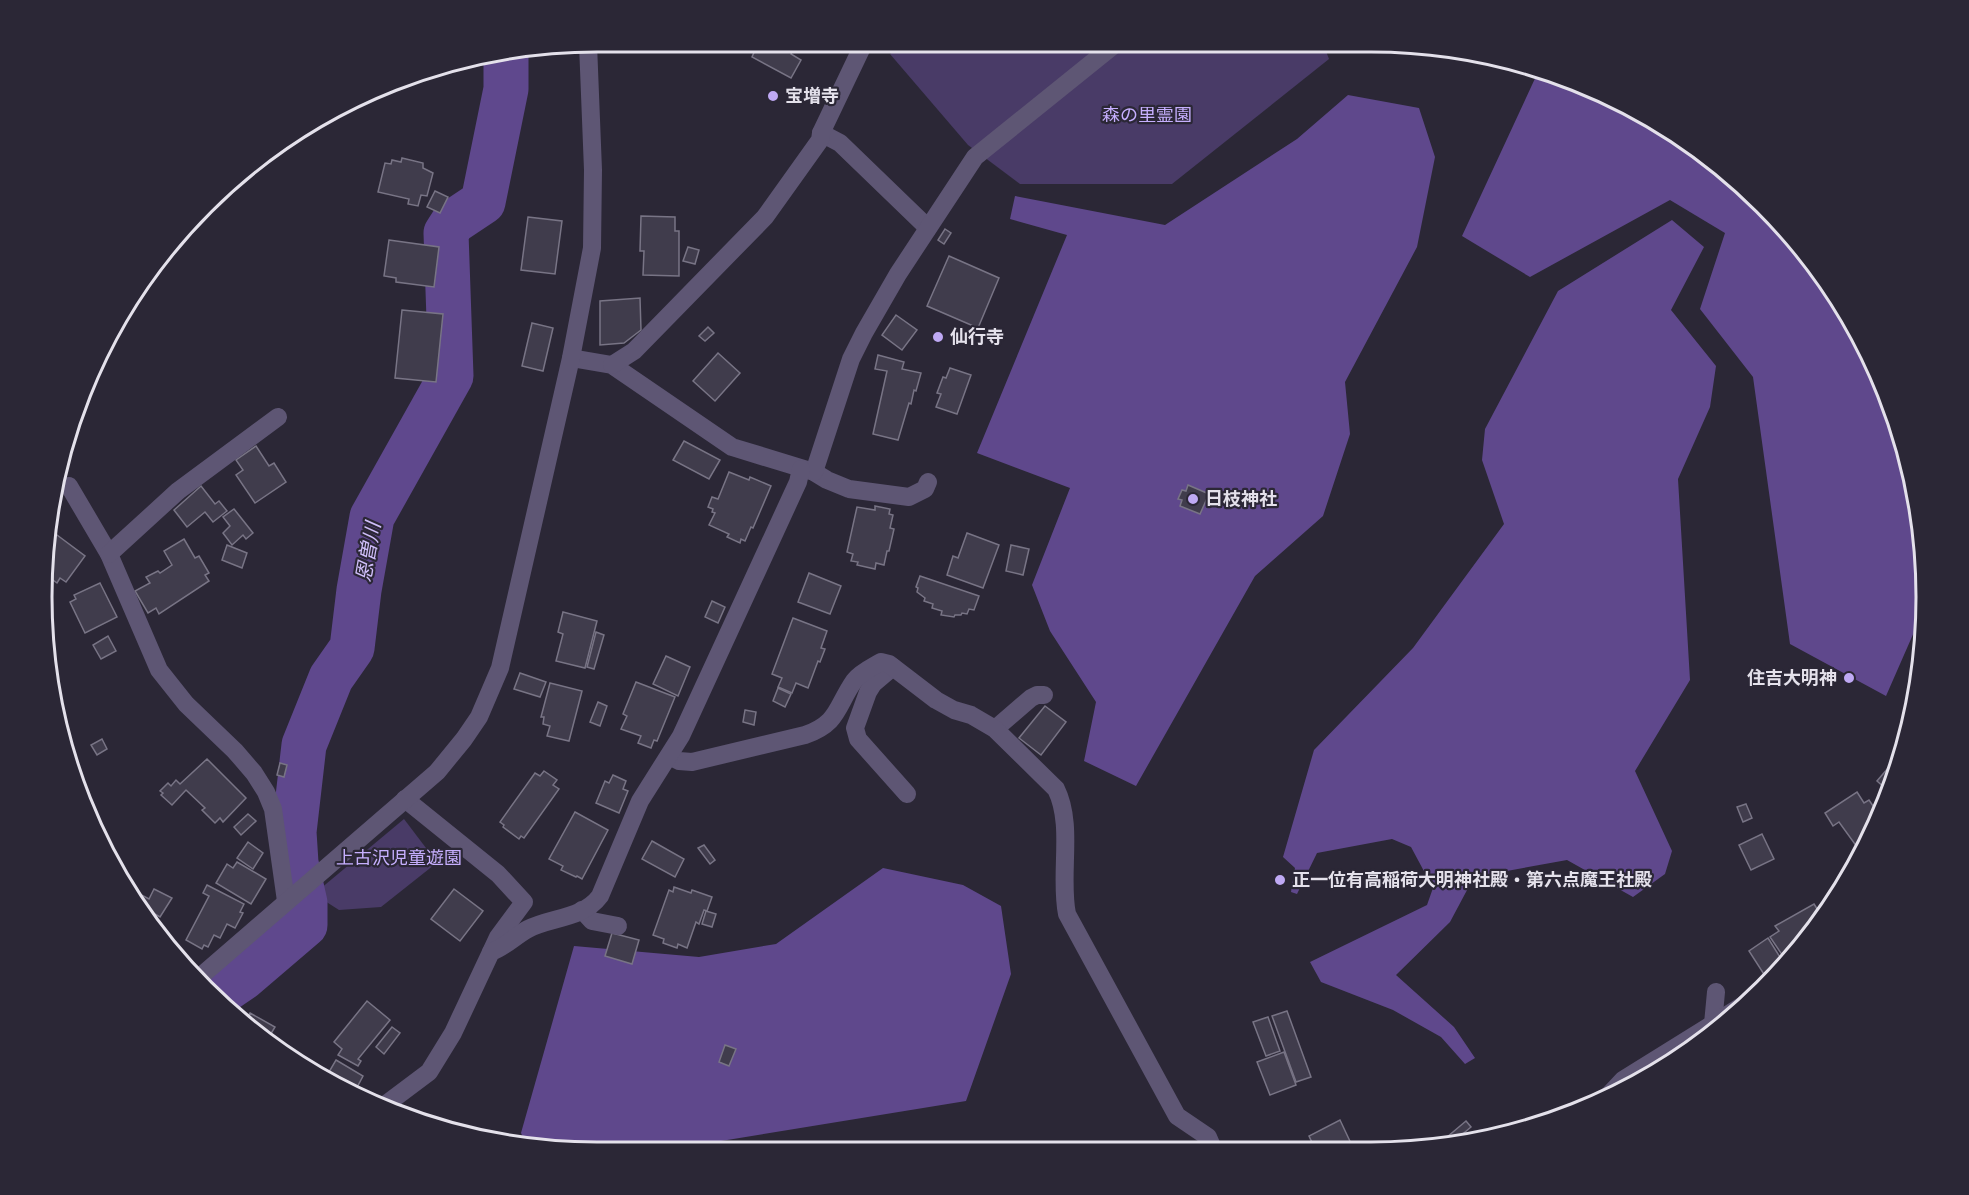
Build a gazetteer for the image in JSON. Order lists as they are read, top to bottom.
{
  "water": ["恩曽川"],
  "parks": ["森の里霊園", "上古沢児童遊園"],
  "places": [
    "宝増寺",
    "仙行寺",
    "日枝神社",
    "住吉大明神",
    "正一位有高稲荷大明神社殿・第六点魔王社殿"
  ]
}
